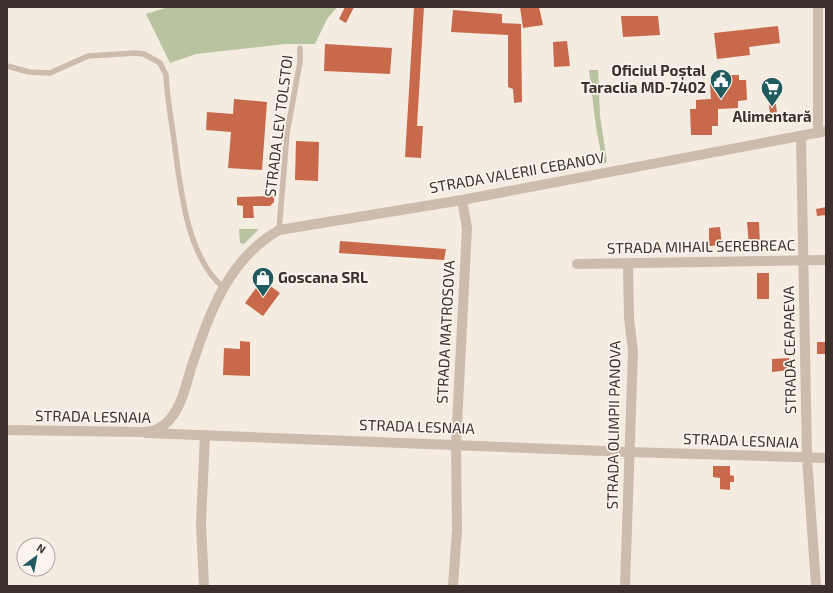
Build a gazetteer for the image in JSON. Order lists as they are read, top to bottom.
{
  "streets": {
    "street": [
      "STRADA VALERII CEBANOV",
      "STRADA MIHAIL SEREBREAC",
      "STRADA MATROSOVA",
      "STRADA CEAPAEVA",
      "STRADA LESNAIA",
      "STRADA OLIMPII PANOVA"
    ],
    "lane": ["STRADA LEV TOLSTOI"]
  },
  "crossings": [
    ["STRADA LEV TOLSTOI", "STRADA VALERII CEBANOV"],
    ["STRADA VALERII CEBANOV", "STRADA MATROSOVA"],
    ["STRADA VALERII CEBANOV", "STRADA CEAPAEVA"],
    ["STRADA VALERII CEBANOV", "STRADA LESNAIA"],
    ["STRADA MIHAIL SEREBREAC", "STRADA CEAPAEVA"],
    ["STRADA MIHAIL SEREBREAC", "STRADA OLIMPII PANOVA"],
    ["STRADA MATROSOVA", "STRADA LESNAIA"],
    ["STRADA CEAPAEVA", "STRADA LESNAIA"],
    ["STRADA LESNAIA", "STRADA OLIMPII PANOVA"]
  ],
  "places": {
    "public building": ["Oficiul Poștal Taraclia MD-7402"],
    "supermarket": ["Alimentară"],
    "shop": ["Goscana SRL"]
  },
  "north": "top right"
}
